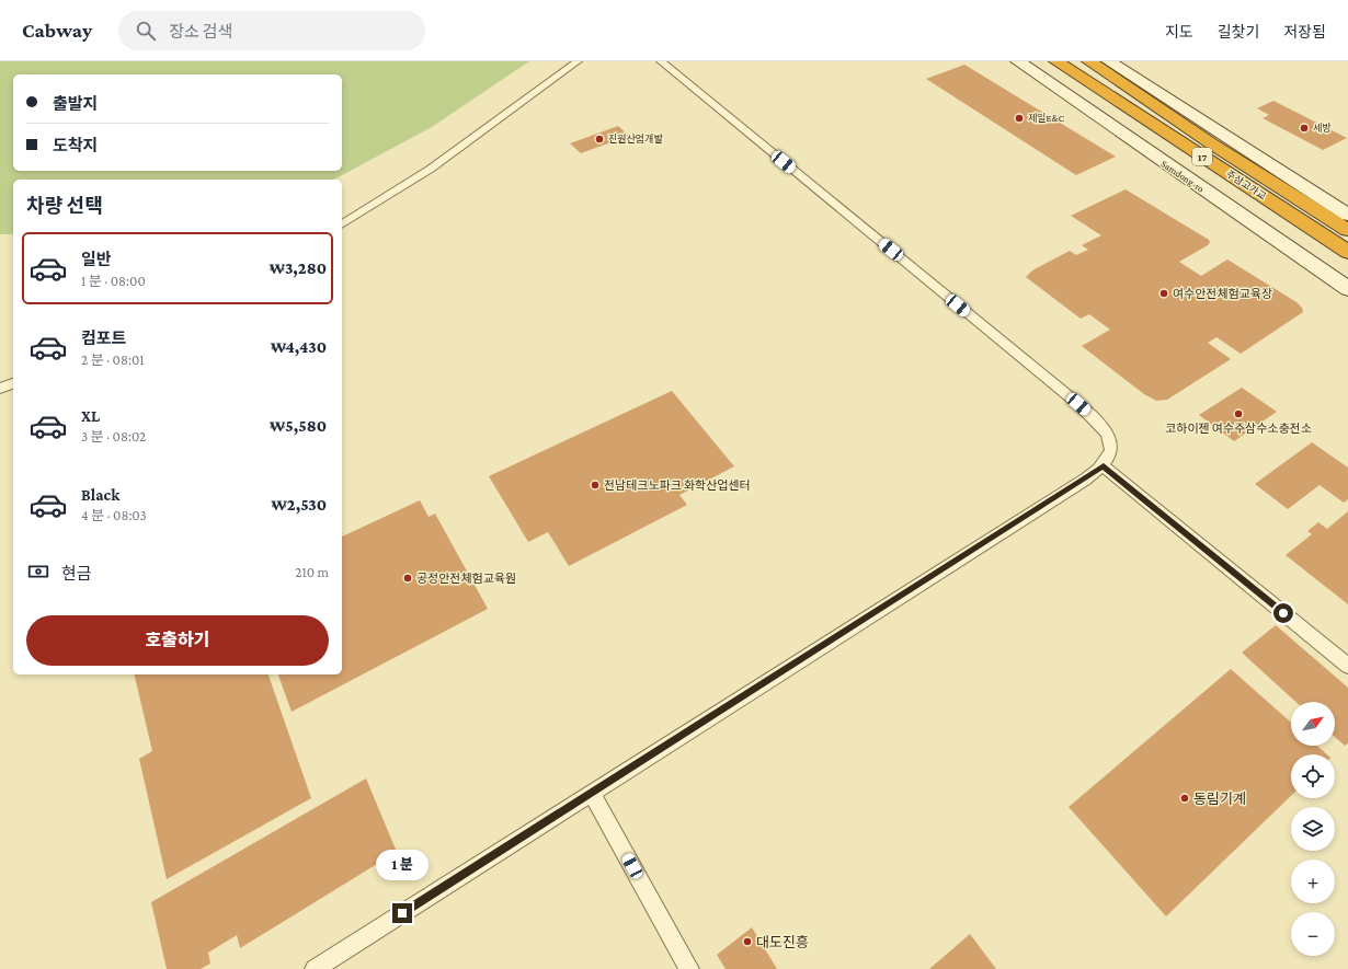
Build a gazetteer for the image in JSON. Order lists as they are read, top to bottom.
{
  "streets": {
    "highway": ["17", "주삼고가교"],
    "street": ["Samdong-ro"]
  },
  "places": [
    "제일E&C",
    "세방",
    "진원산업개발",
    "여수안전체험교육장",
    "코하이젠 여수주삼수소충전소",
    "전남테크노파크 화학산업센터",
    "공정안전체험교육원",
    "동림기계",
    "대도진흥"
  ],
  "north": "top right",
  "page": {
    "header": "Cabway",
    "search": "장소 검색",
    "nav": ["지도", "길찾기", "저장됨"],
    "banner": ["출발지", "도착지"],
    "heading": "차량 선택",
    "list": [
      {
        "name": "일반",
        "note": "1 분 · 08:00",
        "value": "₩3,280"
      },
      {
        "name": "컴포트",
        "note": "2 분 · 08:01",
        "value": "₩4,430"
      },
      {
        "name": "XL",
        "note": "3 분 · 08:02",
        "value": "₩5,580"
      },
      {
        "name": "Black",
        "note": "4 분 · 08:03",
        "value": "₩2,530"
      }
    ],
    "pay": ["현금", "210 m"],
    "buttons": "호출하기",
    "map_buttons": ["+", "−"],
    "bubble": "1 분"
  }
}
